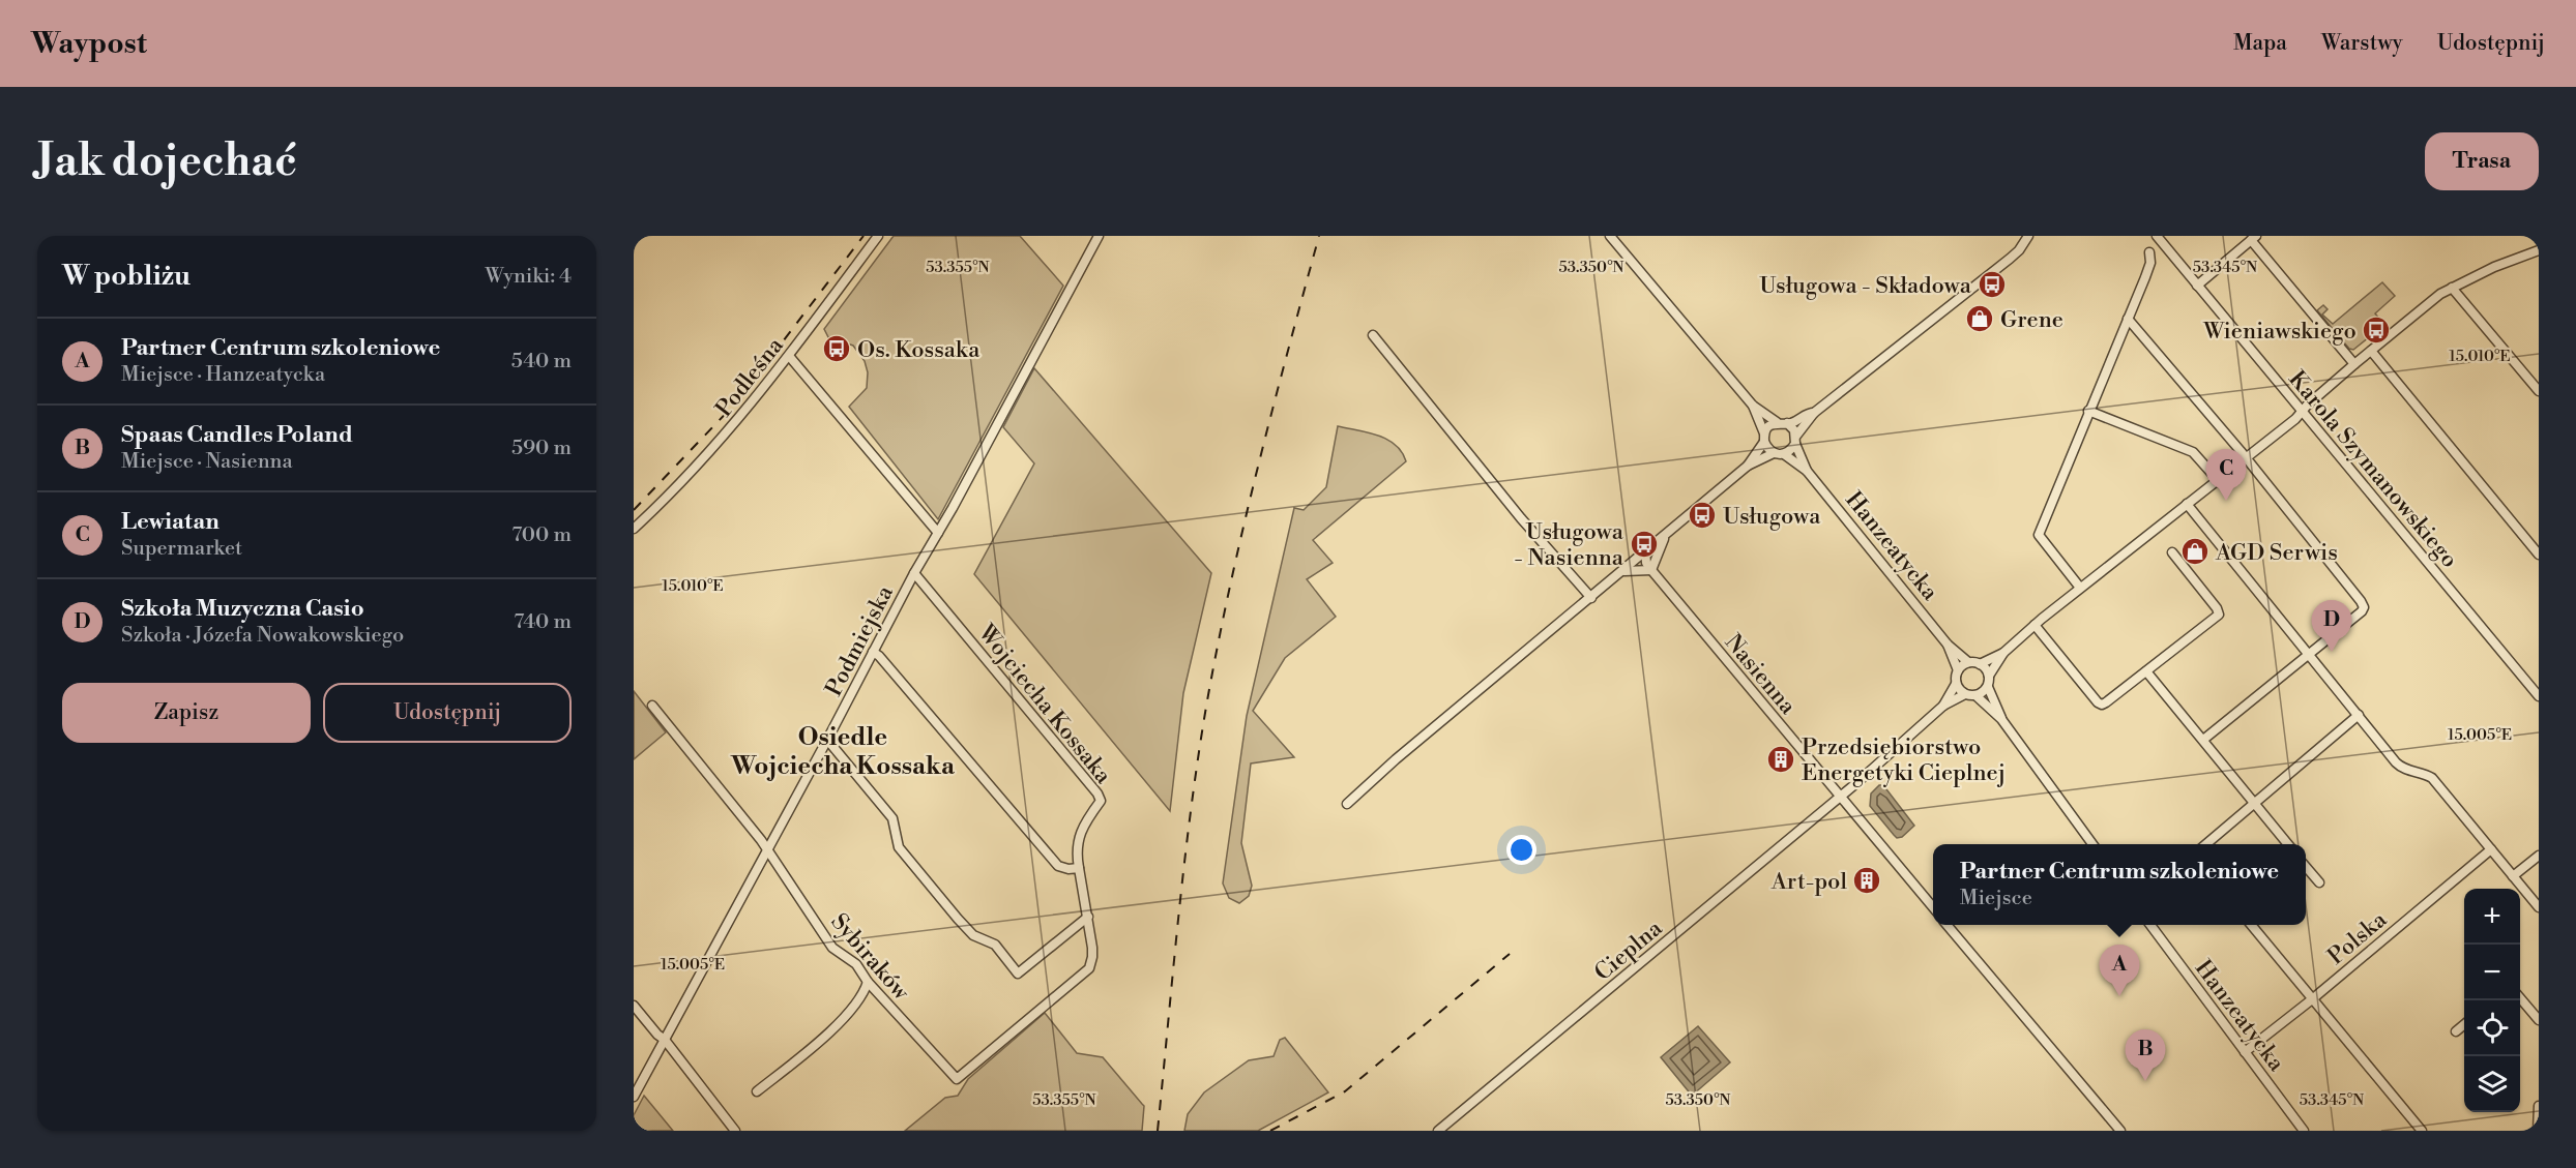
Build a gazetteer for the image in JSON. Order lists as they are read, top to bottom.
{
  "streets": {
    "street": [
      "Podleśna",
      "Karola Szymanowskiego",
      "Hanzeatycka",
      "Podmiejska",
      "Nasienna",
      "Wojciecha Kossaka",
      "Polska",
      "Cieplna",
      "Sybiraków"
    ]
  },
  "crossings": [
    ["Hanzeatycka", "Polska"],
    ["Podmiejska", "Wojciecha Kossaka"],
    ["Podmiejska", "Sybiraków"],
    ["Nasienna", "Cieplna"]
  ],
  "districts": ["Osiedle Wojciecha Kossaka"],
  "places": {
    "bus stop": [
      "Usługowa - Składowa",
      "Wieniawskiego",
      "Os. Kossaka",
      "Usługowa",
      "Usługowa - Nasienna"
    ],
    "shop": ["Grene", "AGD Serwis"],
    "building": ["Przedsiębiorstwo Energetyki Cieplnej", "Art-pol"]
  },
  "page": {
    "header": "Waypost",
    "nav": ["Mapa", "Warstwy", "Udostępnij"],
    "buttons": [
      "Trasa",
      ["Zapisz", "Udostępnij"]
    ],
    "title": "Jak dojechać",
    "heading": ["W pobliżu", "Wyniki: 4"],
    "list": [
      {
        "mark": "A",
        "name": "Partner Centrum szkoleniowe",
        "note": "Miejsce · Hanzeatycka",
        "value": "540 m"
      },
      {
        "mark": "B",
        "name": "Spaas Candles Poland",
        "note": "Miejsce · Nasienna",
        "value": "590 m"
      },
      {
        "mark": "C",
        "name": "Lewiatan",
        "note": "Supermarket",
        "value": "700 m"
      },
      {
        "mark": "D",
        "name": "Szkoła Muzyczna Casio",
        "note": "Szkoła · Józefa Nowakowskiego",
        "value": "740 m"
      }
    ],
    "pins": [
      "C",
      "D",
      "A",
      "B"
    ],
    "popup": ["Partner Centrum szkoleniowe", "Miejsce"],
    "map_buttons": ["+", "−"]
  },
  "coordinates": [
    "53.355°N",
    "53.350°N",
    "53.345°N",
    "15.010°E",
    "15.005°E"
  ]
}
